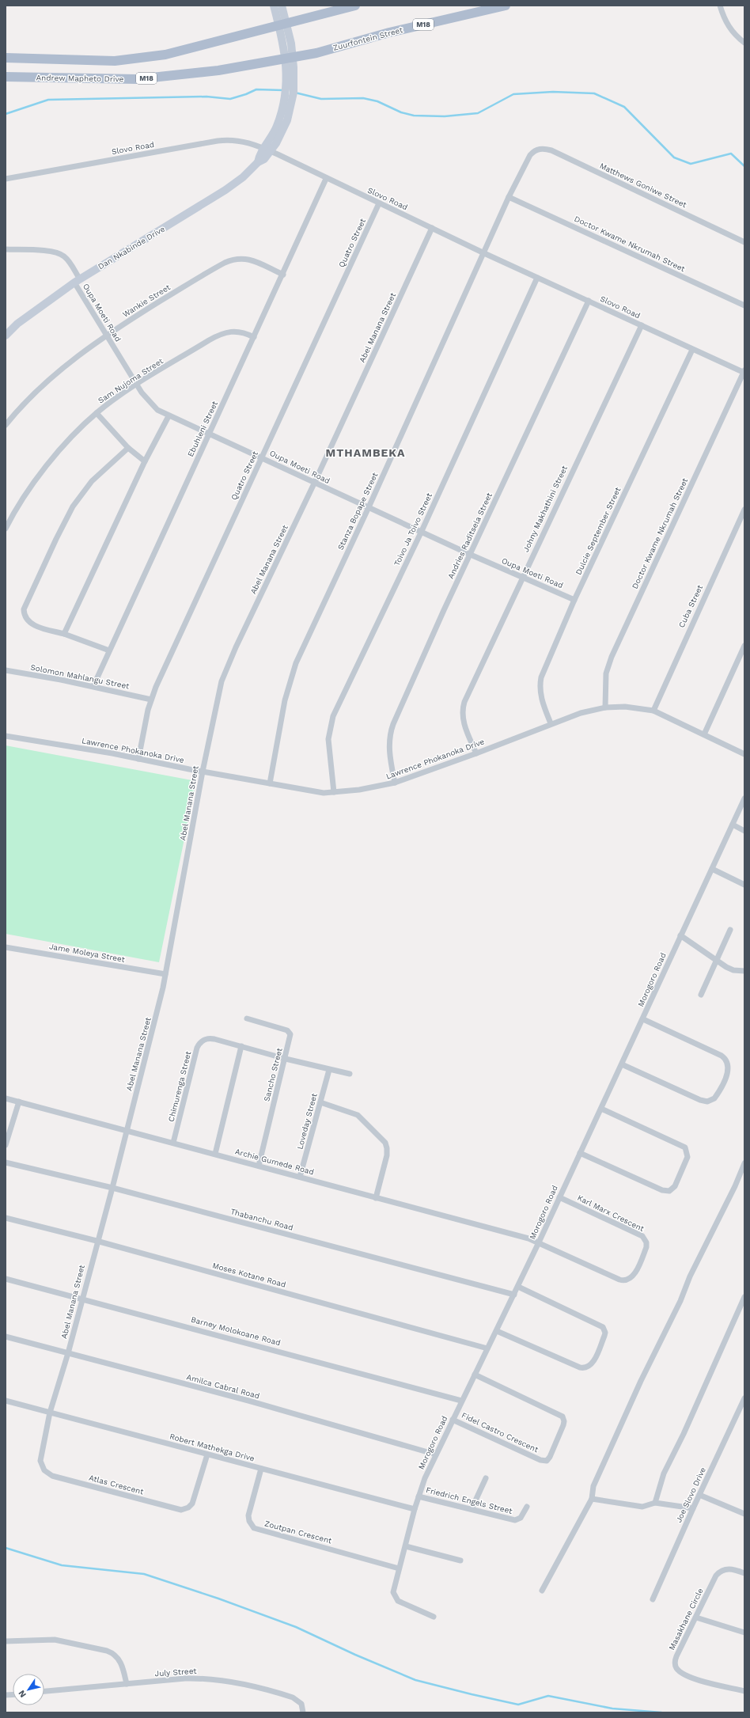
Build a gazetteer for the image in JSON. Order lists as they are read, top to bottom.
{
  "streets": {
    "main road": ["M18", "Zuurfontein Street", "Andrew Mapheto Drive"],
    "street": [
      "Slovo Road",
      "Matthews Goniwe Street",
      "Quatro Street",
      "Doctor Kwame Nkrumah Street",
      "Dan Nkabinde Drive",
      "Wankie Street",
      "Oupa Moeti Road",
      "Abel Manana Street",
      "Sam Nujoma Street",
      "Ebuhleni Street",
      "Johny Makhathini Street",
      "Stanza Bopape Street",
      "Toivo Ja Toivo Street",
      "Dulcie September Street",
      "Andries Raditsela Street",
      "Cuba Street",
      "Solomon Mahlangu Street",
      "Lawrence Phokanoka Drive",
      "Jame Moleya Street",
      "Morogoro Road",
      "Sancho Street",
      "Chimurenga Street",
      "Loveday Street",
      "Archie Gumede Road",
      "Karl Marx Crescent",
      "Thabanchu Road",
      "Moses Kotane Road",
      "Barney Molokoane Road",
      "Amilca Cabral Road",
      "Fidel Castro Crescent",
      "Robert Mathekga Drive",
      "Atlas Crescent",
      "Joe Slovo Drive",
      "Friedrich Engels Street",
      "Zoutpan Crescent",
      "Masakhane Circle",
      "July Street"
    ]
  },
  "crossings": [
    ["Zuurfontein Street", "Andrew Mapheto Drive"],
    ["Zuurfontein Street", "Dan Nkabinde Drive"],
    ["Andrew Mapheto Drive", "Dan Nkabinde Drive"],
    ["Slovo Road", "Quatro Street"],
    ["Slovo Road", "Doctor Kwame Nkrumah Street"],
    ["Slovo Road", "Dan Nkabinde Drive"],
    ["Slovo Road", "Abel Manana Street"],
    ["Slovo Road", "Ebuhleni Street"],
    ["Slovo Road", "Johny Makhathini Street"],
    ["Slovo Road", "Stanza Bopape Street"],
    ["Slovo Road", "Toivo Ja Toivo Street"],
    ["Slovo Road", "Dulcie September Street"],
    ["Slovo Road", "Andries Raditsela Street"],
    ["Matthews Goniwe Street", "Stanza Bopape Street"],
    ["Quatro Street", "Oupa Moeti Road"],
    ["Quatro Street", "Solomon Mahlangu Street"],
    ["Quatro Street", "Lawrence Phokanoka Drive"],
    ["Doctor Kwame Nkrumah Street", "Stanza Bopape Street"],
    ["Doctor Kwame Nkrumah Street", "Lawrence Phokanoka Drive"],
    ["Dan Nkabinde Drive", "Oupa Moeti Road"],
    ["Wankie Street", "Oupa Moeti Road"],
    ["Wankie Street", "Ebuhleni Street"],
    ["Oupa Moeti Road", "Abel Manana Street"],
    ["Oupa Moeti Road", "Sam Nujoma Street"],
    ["Oupa Moeti Road", "Ebuhleni Street"],
    ["Oupa Moeti Road", "Johny Makhathini Street"],
    ["Oupa Moeti Road", "Stanza Bopape Street"],
    ["Oupa Moeti Road", "Toivo Ja Toivo Street"],
    ["Oupa Moeti Road", "Dulcie September Street"],
    ["Oupa Moeti Road", "Andries Raditsela Street"],
    ["Abel Manana Street", "Lawrence Phokanoka Drive"],
    ["Abel Manana Street", "Jame Moleya Street"],
    ["Abel Manana Street", "Archie Gumede Road"],
    ["Abel Manana Street", "Thabanchu Road"],
    ["Abel Manana Street", "Moses Kotane Road"],
    ["Abel Manana Street", "Barney Molokoane Road"],
    ["Abel Manana Street", "Amilca Cabral Road"],
    ["Abel Manana Street", "Robert Mathekga Drive"],
    ["Abel Manana Street", "Atlas Crescent"],
    ["Sam Nujoma Street", "Ebuhleni Street"],
    ["Ebuhleni Street", "Solomon Mahlangu Street"],
    ["Johny Makhathini Street", "Lawrence Phokanoka Drive"],
    ["Stanza Bopape Street", "Lawrence Phokanoka Drive"],
    ["Toivo Ja Toivo Street", "Lawrence Phokanoka Drive"],
    ["Dulcie September Street", "Lawrence Phokanoka Drive"],
    ["Andries Raditsela Street", "Lawrence Phokanoka Drive"],
    ["Cuba Street", "Lawrence Phokanoka Drive"],
    ["Morogoro Road", "Archie Gumede Road"],
    ["Morogoro Road", "Karl Marx Crescent"],
    ["Morogoro Road", "Thabanchu Road"],
    ["Morogoro Road", "Moses Kotane Road"],
    ["Morogoro Road", "Barney Molokoane Road"],
    ["Morogoro Road", "Amilca Cabral Road"],
    ["Morogoro Road", "Fidel Castro Crescent"],
    ["Morogoro Road", "Robert Mathekga Drive"],
    ["Morogoro Road", "Friedrich Engels Street"],
    ["Morogoro Road", "Zoutpan Crescent"],
    ["Sancho Street", "Archie Gumede Road"],
    ["Chimurenga Street", "Archie Gumede Road"],
    ["Loveday Street", "Archie Gumede Road"],
    ["Archie Gumede Road", "Karl Marx Crescent"],
    ["Robert Mathekga Drive", "Atlas Crescent"],
    ["Robert Mathekga Drive", "Zoutpan Crescent"]
  ],
  "districts": ["MTHAMBEKA"],
  "north": "bottom left"
}
